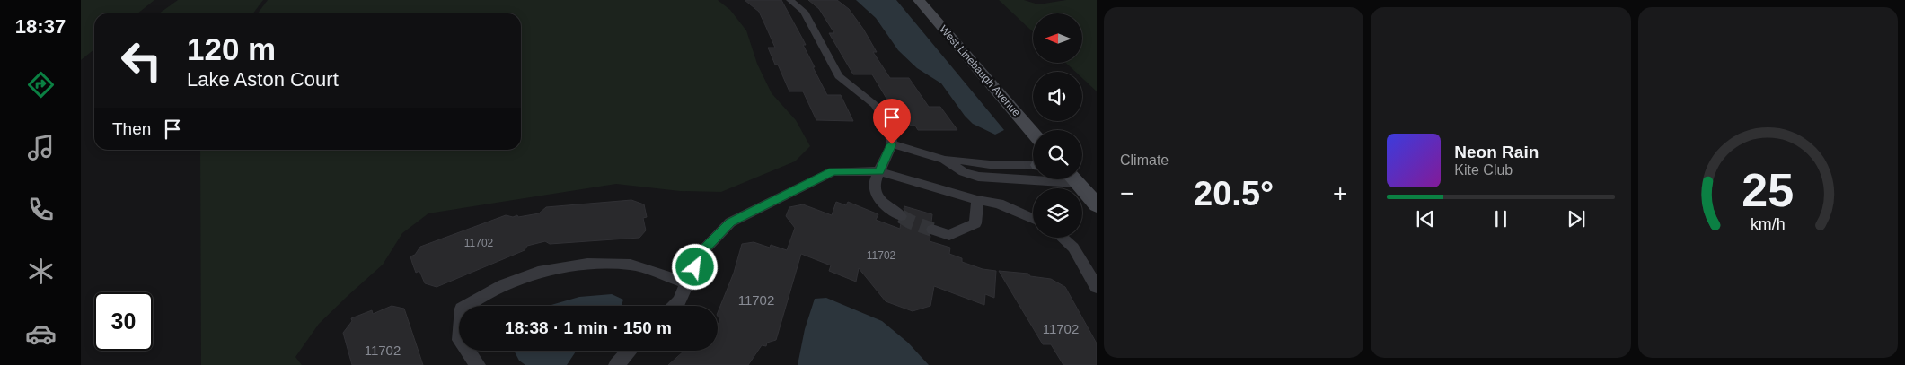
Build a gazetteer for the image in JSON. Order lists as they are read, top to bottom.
{
  "streets": {
    "main road": ["West Linebaugh Avenue"]
  },
  "house_numbers": [
    "11702",
    "11702",
    "11702",
    "11702",
    "11702"
  ],
  "north": "left",
  "page": {
    "tabs": "18:37",
    "tile": "Climate",
    "turn": ["120 m", "Lake Aston Court"],
    "then": "Then",
    "song": ["Neon Rain", "Kite Club"],
    "heat": ["−", "20.5°", "+"],
    "limit": "30",
    "trip": "18:38 · 1 min · 150 m",
    "gauge": ["25", "km/h"]
  }
}
